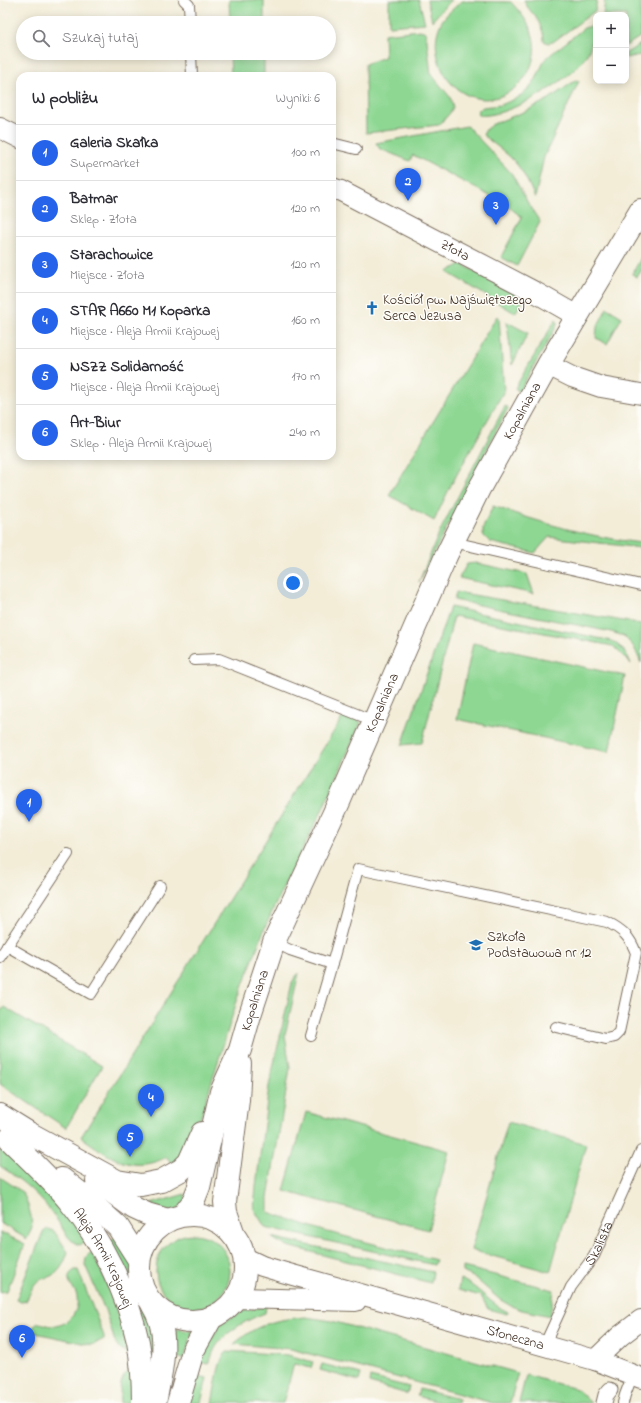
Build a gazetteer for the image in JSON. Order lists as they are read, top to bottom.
{
  "streets": {
    "street": [
      "Złota",
      "Kopalniana",
      "Aleja Armii Krajowej",
      "Słoneczna"
    ],
    "lane": ["Skalista"]
  },
  "crossings": [
    ["Złota", "Kopalniana"],
    ["Kopalniana", "Aleja Armii Krajowej"],
    ["Kopalniana", "Słoneczna"],
    ["Skalista", "Słoneczna"],
    ["Aleja Armii Krajowej", "Słoneczna"]
  ],
  "places": {
    "church": ["Kościół pw. Najświętszego Serca Jezusa"],
    "school or university": ["Szkoła Podstawowa nr 12"]
  },
  "page": {
    "map_buttons": ["+", "−"],
    "search": "Szukaj tutaj",
    "heading": ["W pobliżu", "Wyniki: 6"],
    "list": [
      {
        "mark": "1",
        "name": "Galeria Skałka",
        "note": "Supermarket",
        "value": "100 m"
      },
      {
        "mark": "2",
        "name": "Batmar",
        "note": "Sklep · Złota",
        "value": "120 m"
      },
      {
        "mark": "3",
        "name": "Starachowice",
        "note": "Miejsce · Złota",
        "value": "120 m"
      },
      {
        "mark": "4",
        "name": "STAR A660 M1 Koparka",
        "note": "Miejsce · Aleja Armii Krajowej",
        "value": "160 m"
      },
      {
        "mark": "5",
        "name": "NSZZ Solidarność",
        "note": "Miejsce · Aleja Armii Krajowej",
        "value": "170 m"
      },
      {
        "mark": "6",
        "name": "Art-Biur",
        "note": "Sklep · Aleja Armii Krajowej",
        "value": "240 m"
      }
    ],
    "pins": [
      "2",
      "3",
      "1",
      "4",
      "5",
      "6"
    ]
  }
}
